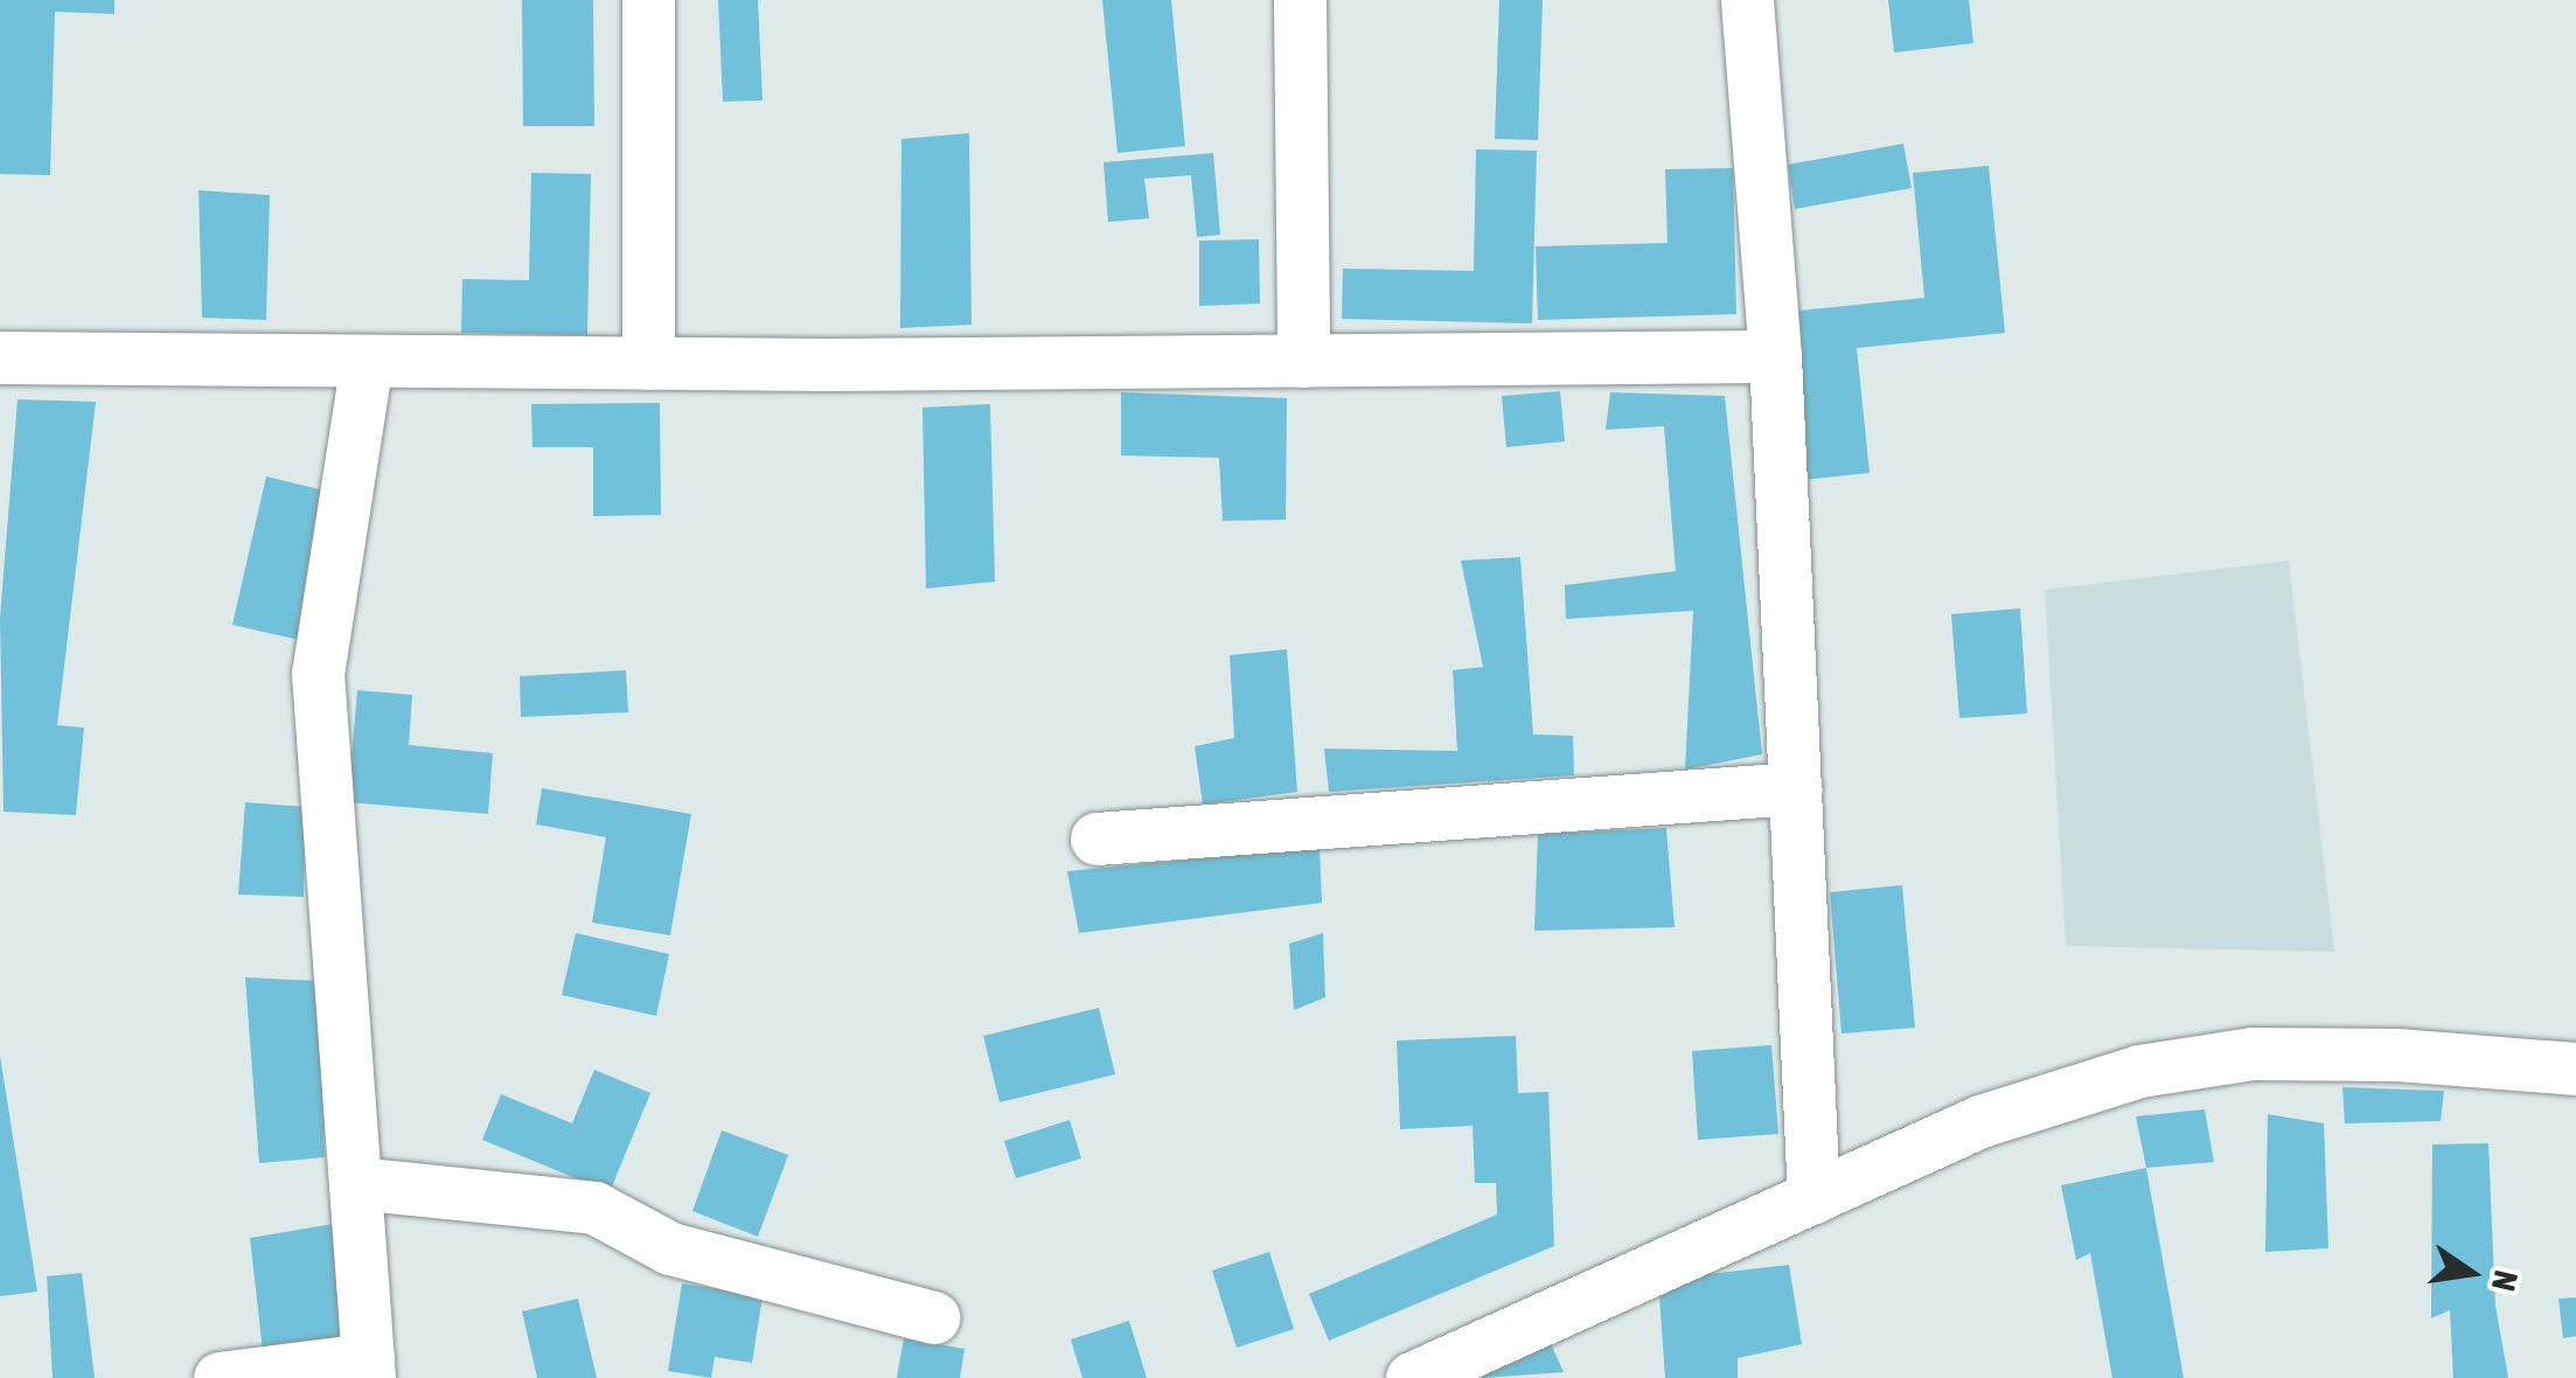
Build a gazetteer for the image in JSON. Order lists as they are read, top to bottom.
{
  "north": "right"
}
